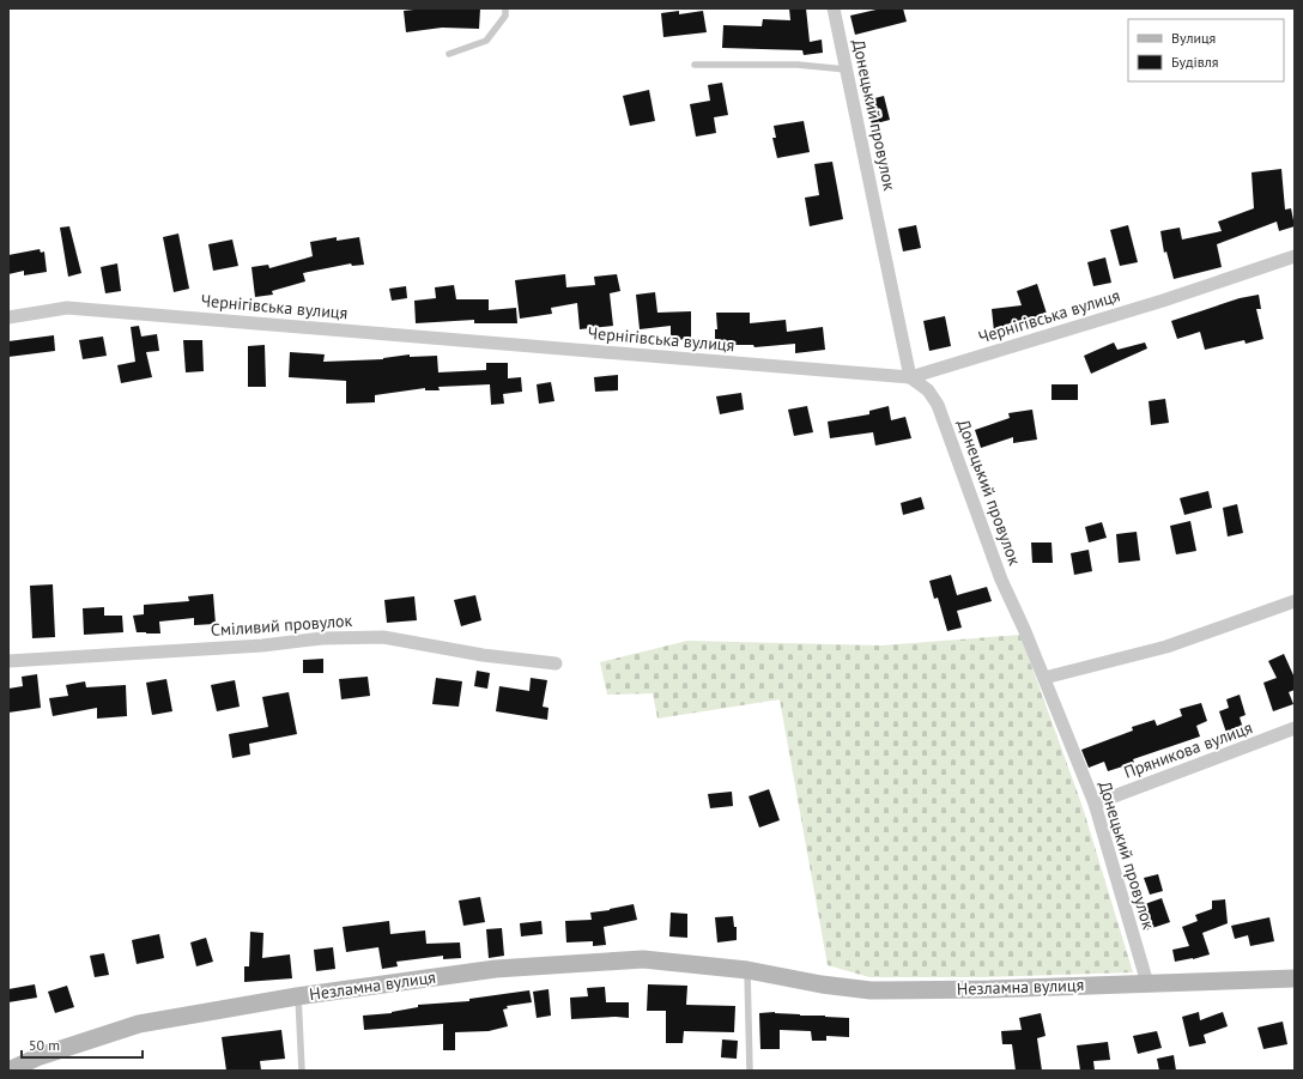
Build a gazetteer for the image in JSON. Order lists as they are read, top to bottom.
{
  "streets": {
    "street": [
      "Донецький провулок",
      "Чернігівська вулиця",
      "Сміливий провулок",
      "Пряникова вулиця",
      "Незламна вулиця"
    ]
  },
  "crossings": [
    ["Донецький провулок", "Чернігівська вулиця"],
    ["Донецький провулок", "Пряникова вулиця"],
    ["Донецький провулок", "Незламна вулиця"]
  ],
  "legend": ["Вулиця", "Будівля"],
  "scale_bar": "50 m"
}
